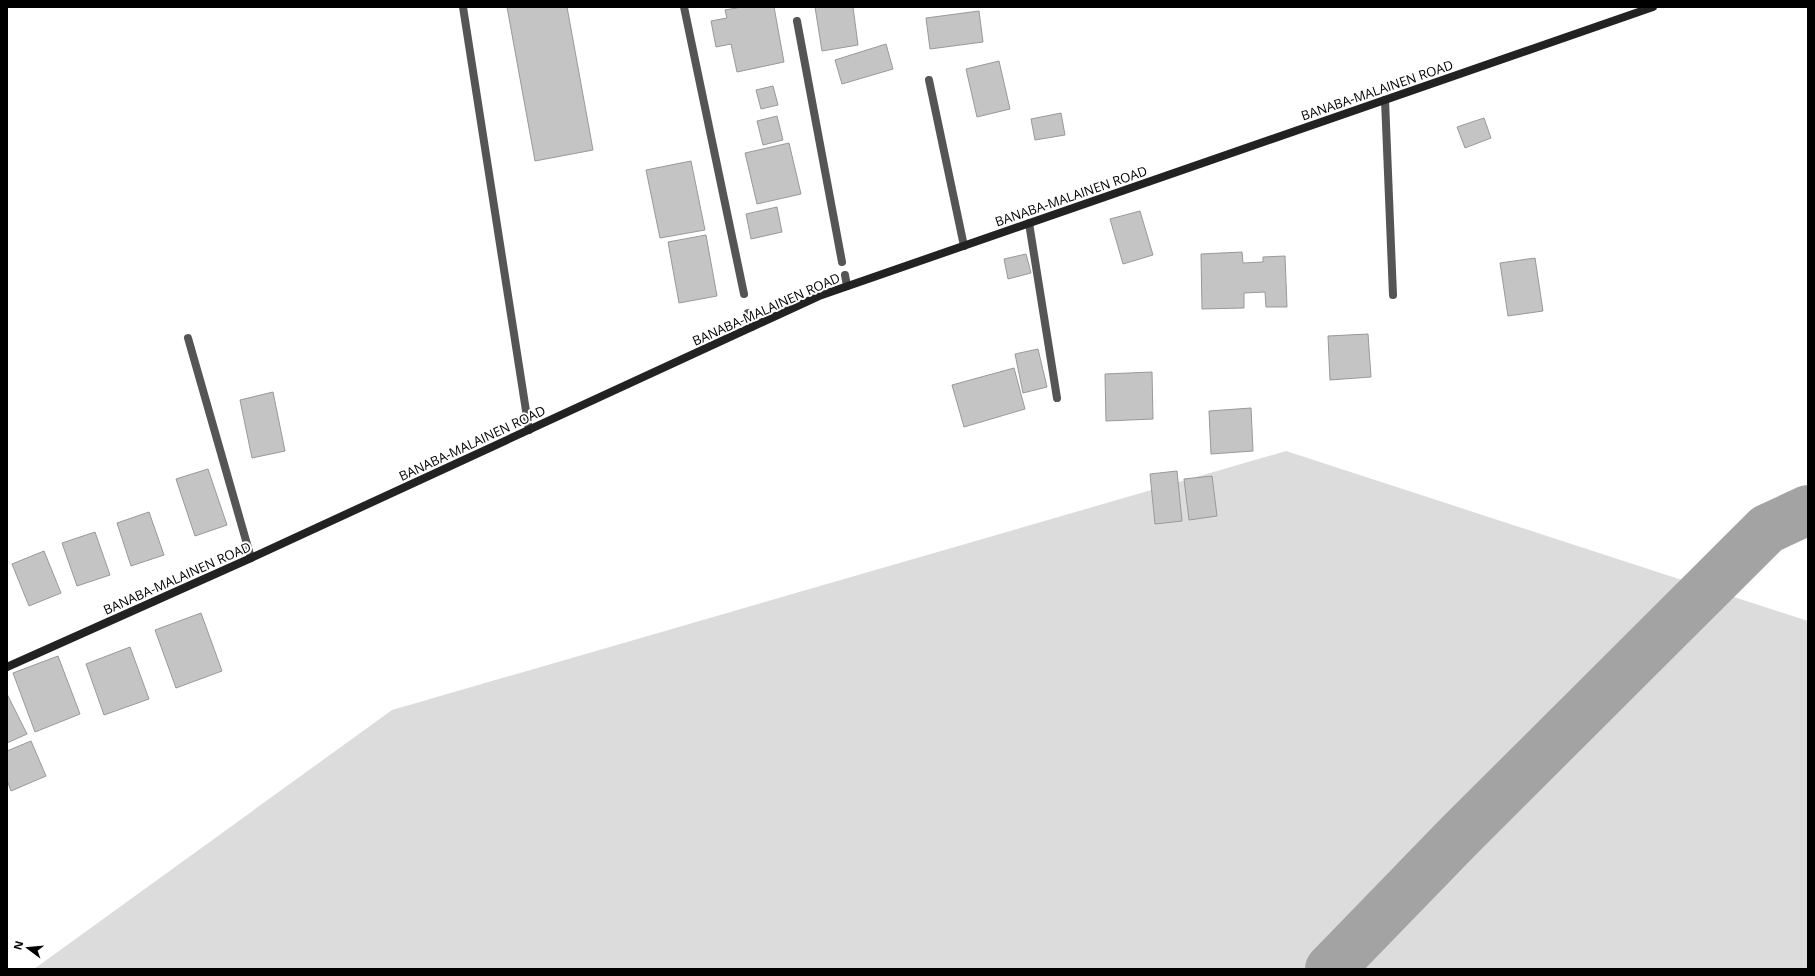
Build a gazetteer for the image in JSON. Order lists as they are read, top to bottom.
{
  "streets": {
    "street": ["BANABA-MALAINEN ROAD"]
  },
  "north": "left"
}
